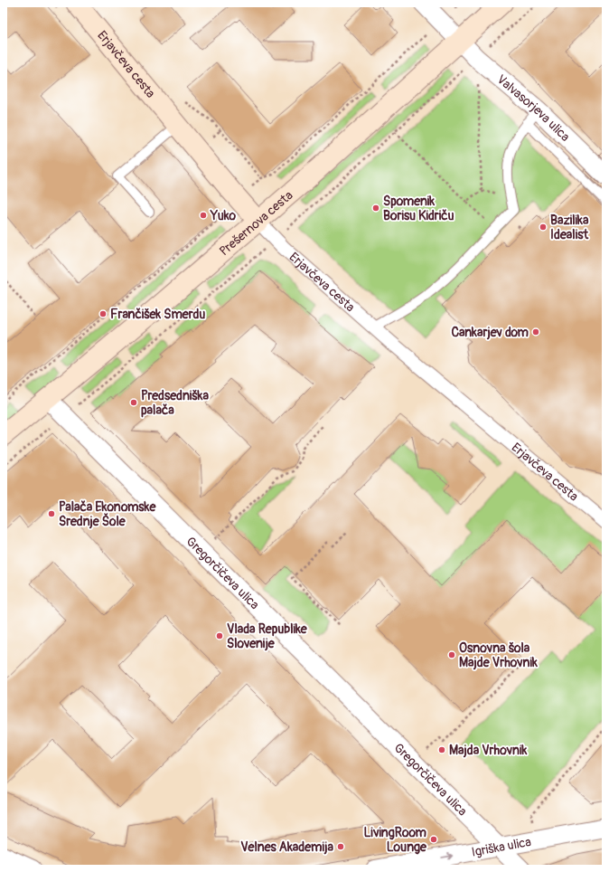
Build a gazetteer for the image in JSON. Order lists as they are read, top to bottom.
{
  "streets": {
    "main road": ["Erjavčeva cesta", "Prešernova cesta"],
    "street": ["Valvasorjeva ulica", "Gregorčičeva ulica", "Igriška ulica"]
  },
  "crossings": [
    ["Erjavčeva cesta", "Prešernova cesta"],
    ["Valvasorjeva ulica", "Prešernova cesta"],
    ["Prešernova cesta", "Gregorčičeva ulica"],
    ["Gregorčičeva ulica", "Igriška ulica"]
  ],
  "one_way": ["Igriška ulica"],
  "places": [
    "Spomenik Borisu Kidriču",
    "Yuko",
    "Bazilika Idealist",
    "Frančišek Smerdu",
    "Cankarjev dom",
    "Predsedniška palača",
    "Palača Ekonomske Srednje Šole",
    "Vlada Republike Slovenije",
    "Osnovna šola Majde Vrhovnik",
    "Majda Vrhovnik",
    "LivingRoom Lounge",
    "Velnes Akademija"
  ]
}
